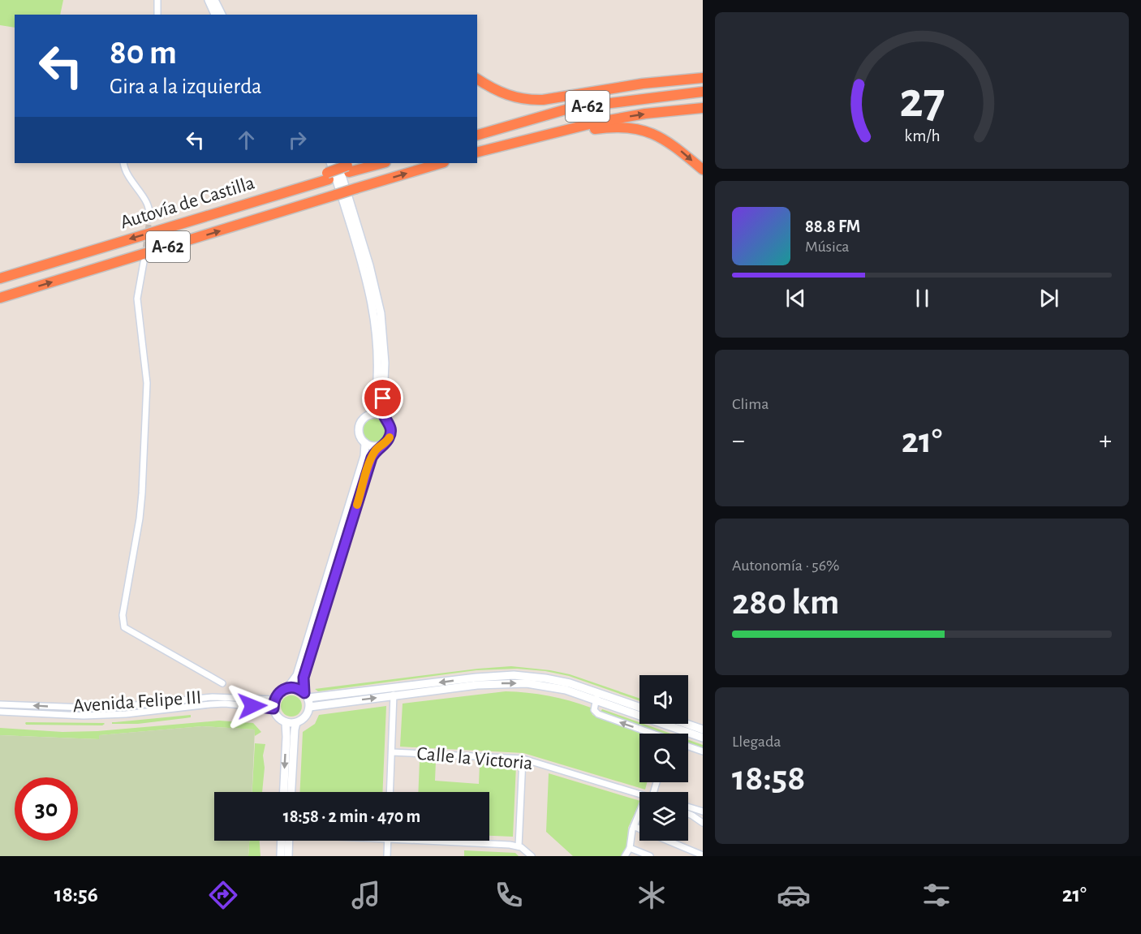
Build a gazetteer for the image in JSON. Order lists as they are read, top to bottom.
{
  "streets": {
    "highway": ["A-62", "Autovía de Castilla"],
    "street": ["Avenida Felipe III", "Calle la Victoria"]
  },
  "page": {
    "turn": ["80 m", "Gira a la izquierda"],
    "song": ["88.8 FM", "Música"],
    "tile": [
      "Clima",
      ["Autonomía · 56%", "280 km"],
      ["Llegada", "18:58"]
    ],
    "heat": ["−", "21°", "+"],
    "limit": "30",
    "trip": "18:58 · 2 min · 470 m",
    "tabs": ["18:56", "21°"],
    "gauge": ["27", "km/h"]
  }
}
